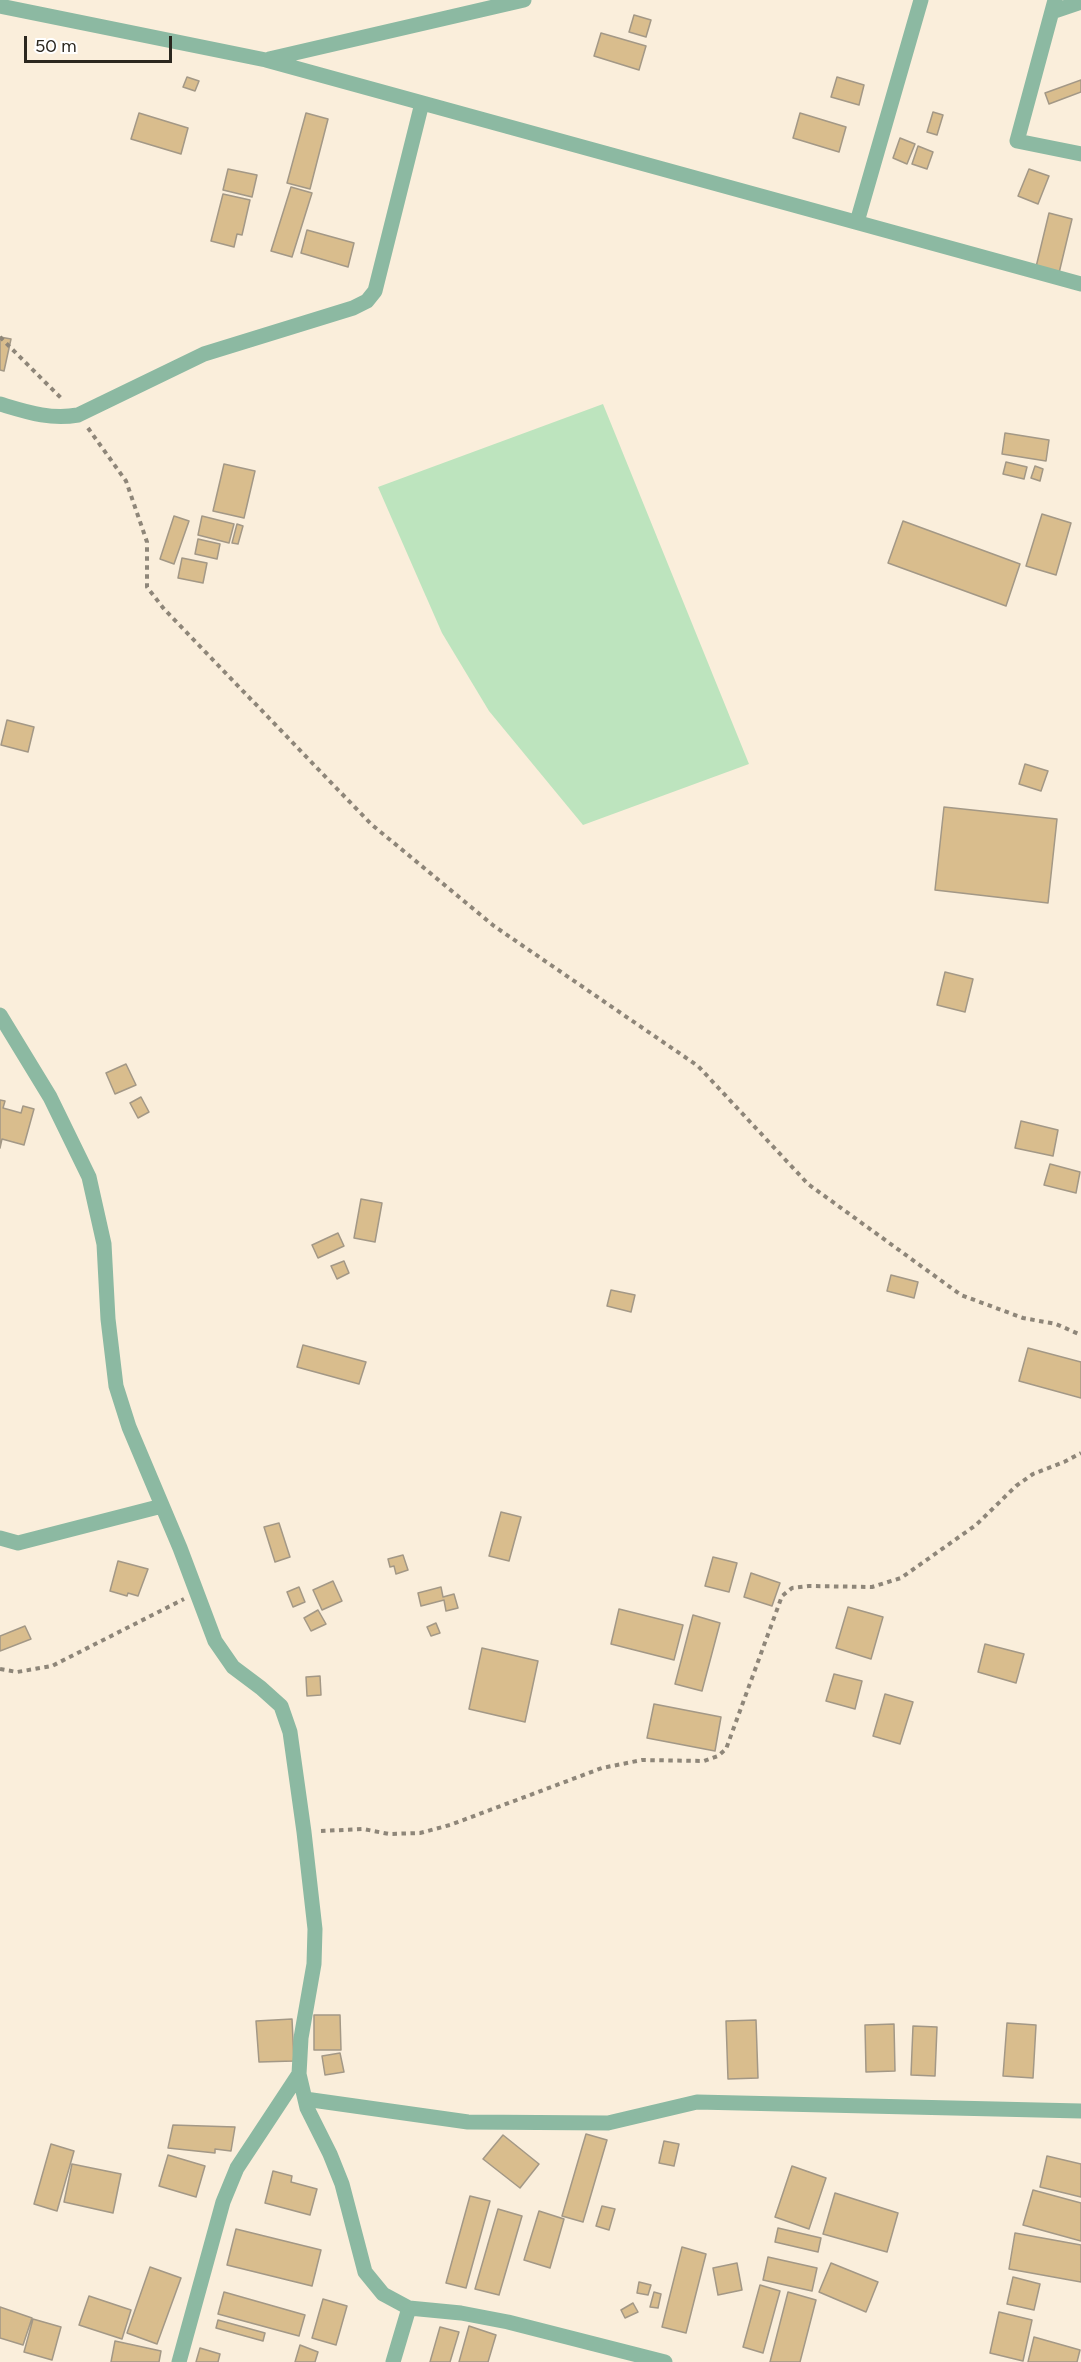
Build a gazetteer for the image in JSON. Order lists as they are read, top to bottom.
{
  "scale_bar": "50 m"
}
